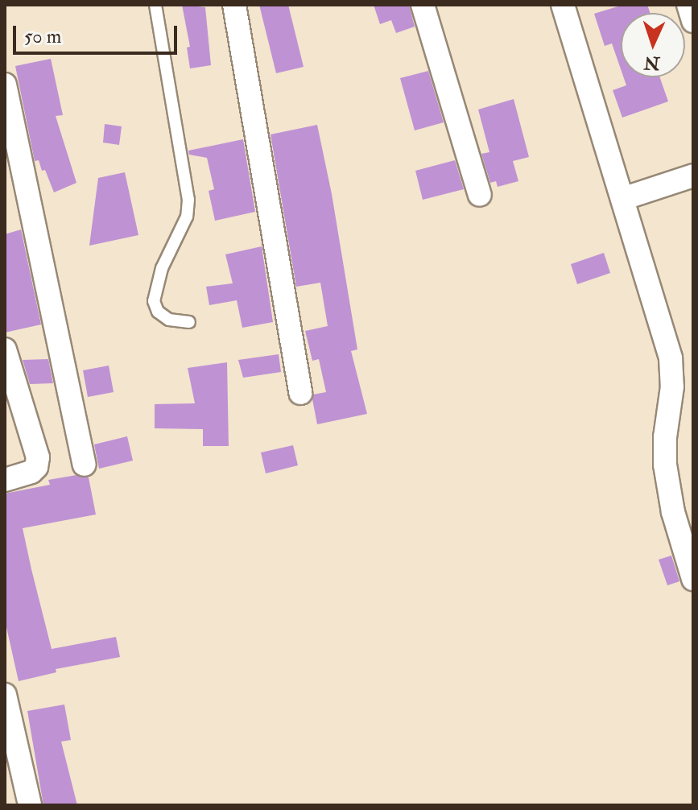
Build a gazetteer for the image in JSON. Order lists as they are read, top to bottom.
{
  "scale_bar": "50 m",
  "north": "bottom"
}
